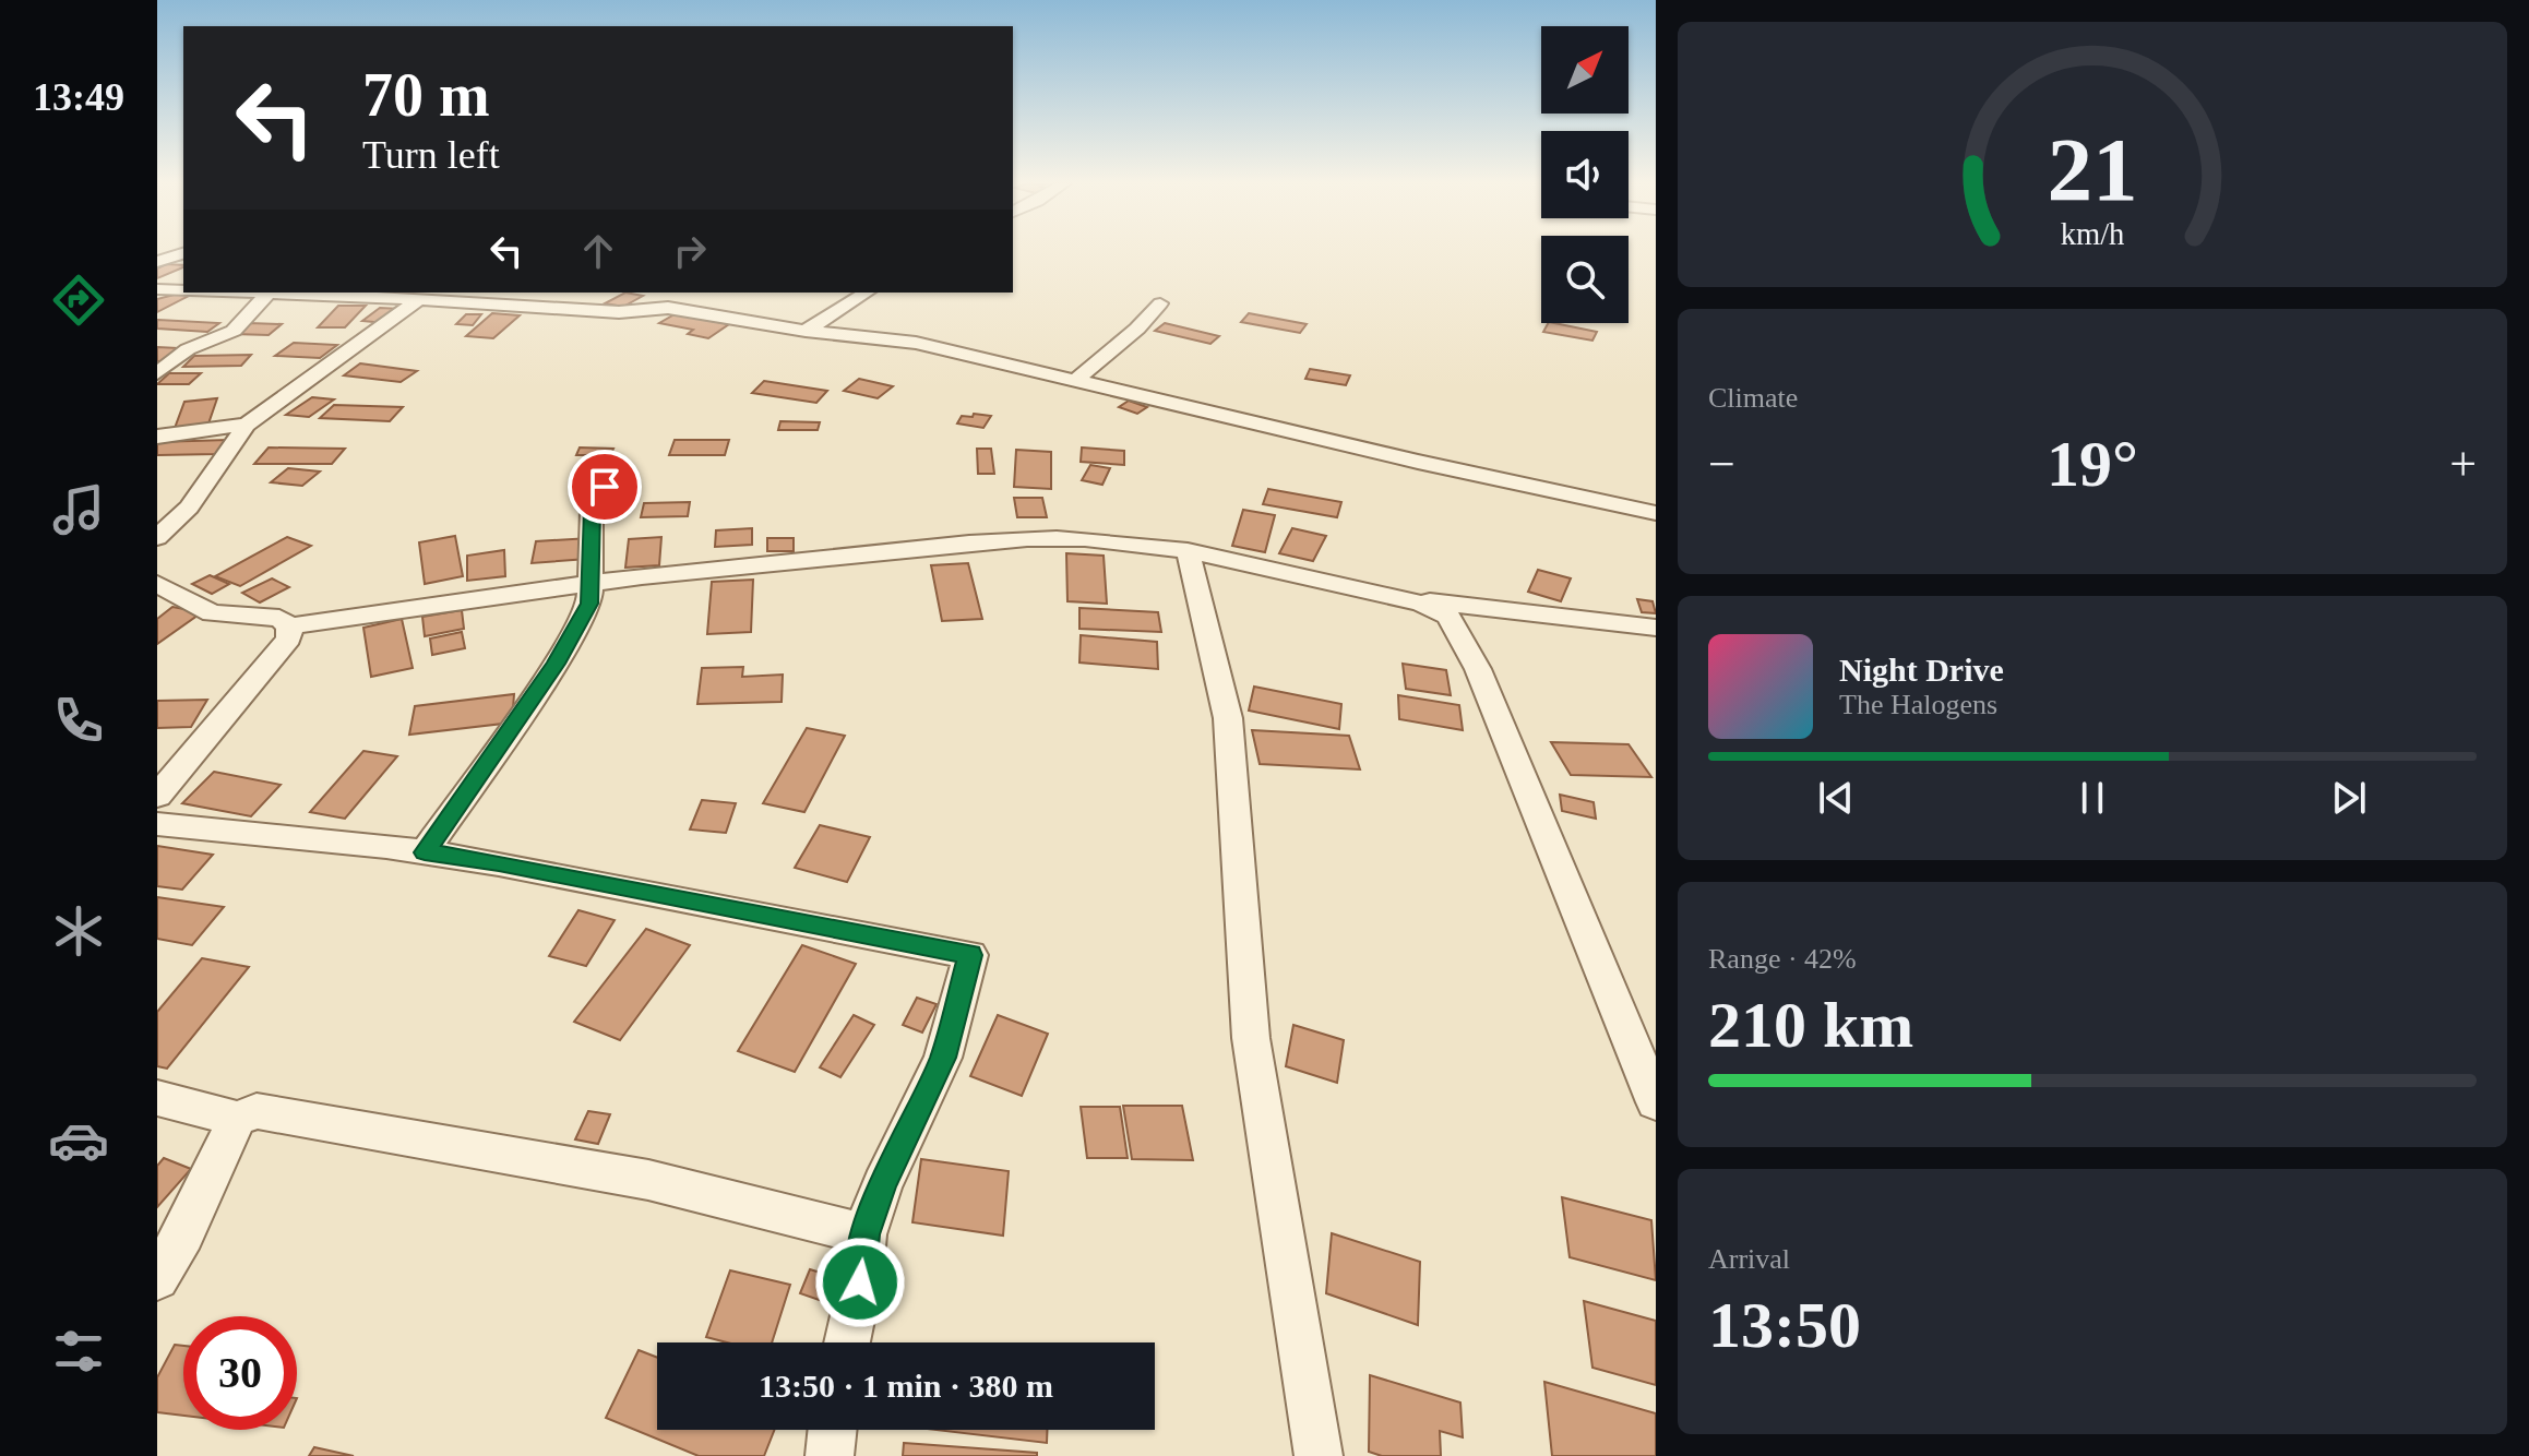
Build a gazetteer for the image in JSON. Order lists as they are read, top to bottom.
{
  "north": "top right",
  "page": {
    "tabs": "13:49",
    "turn": ["70 m", "Turn left"],
    "tile": [
      "Climate",
      ["Range · 42%", "210 km"],
      ["Arrival", "13:50"]
    ],
    "heat": ["−", "19°", "+"],
    "song": ["Night Drive", "The Halogens"],
    "limit": "30",
    "trip": "13:50 · 1 min · 380 m",
    "gauge": ["21", "km/h"]
  }
}
